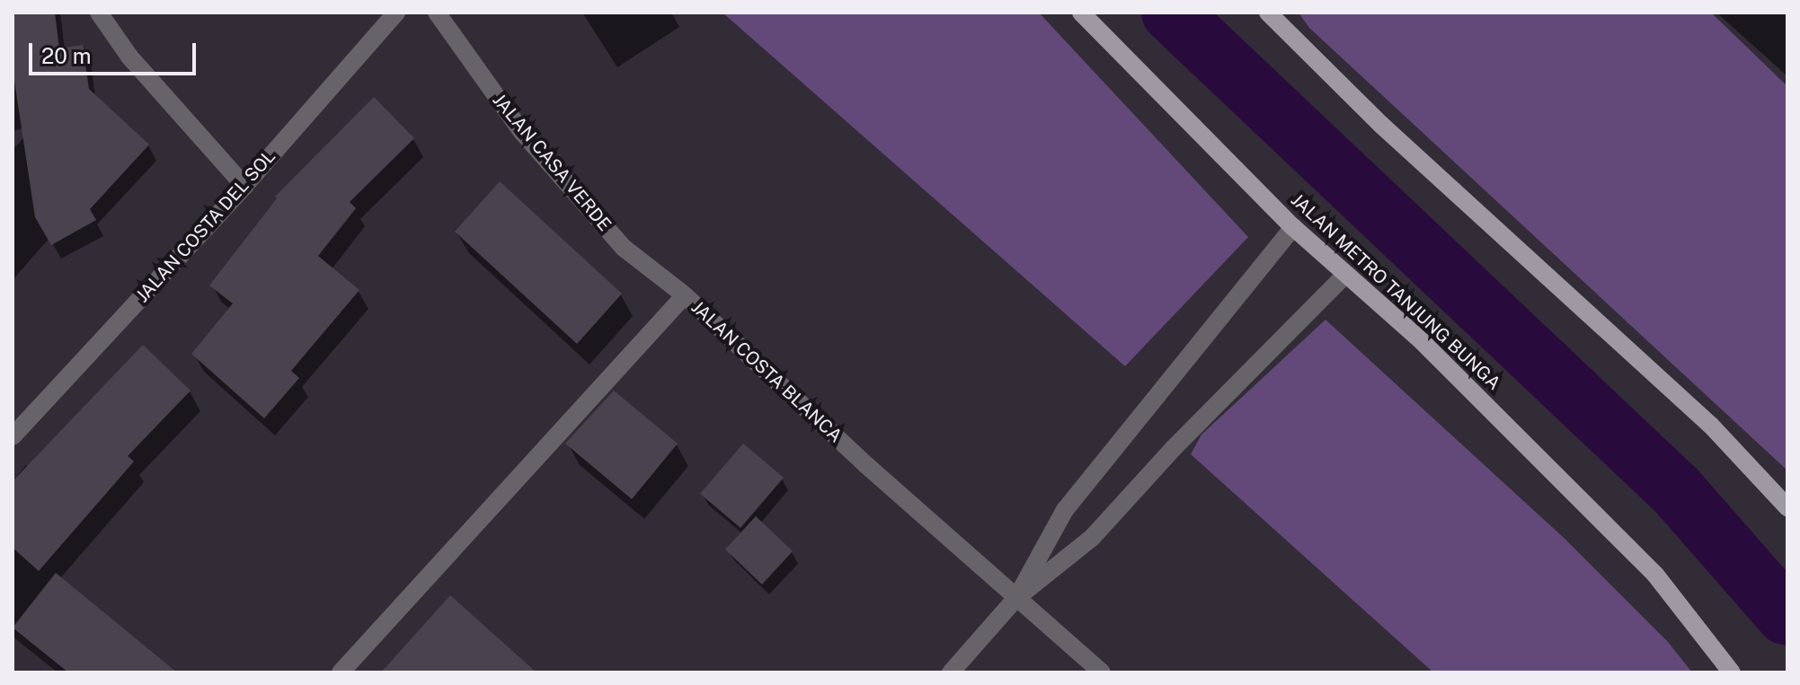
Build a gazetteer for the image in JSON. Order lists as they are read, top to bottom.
{
  "streets": {
    "main road": ["JALAN METRO TANJUNG BUNGA"],
    "street": ["JALAN CASA VERDE", "JALAN COSTA DEL SOL", "JALAN COSTA BLANCA"]
  },
  "crossings": [
    ["JALAN CASA VERDE", "JALAN COSTA BLANCA"]
  ],
  "scale_bar": "20 m"
}
